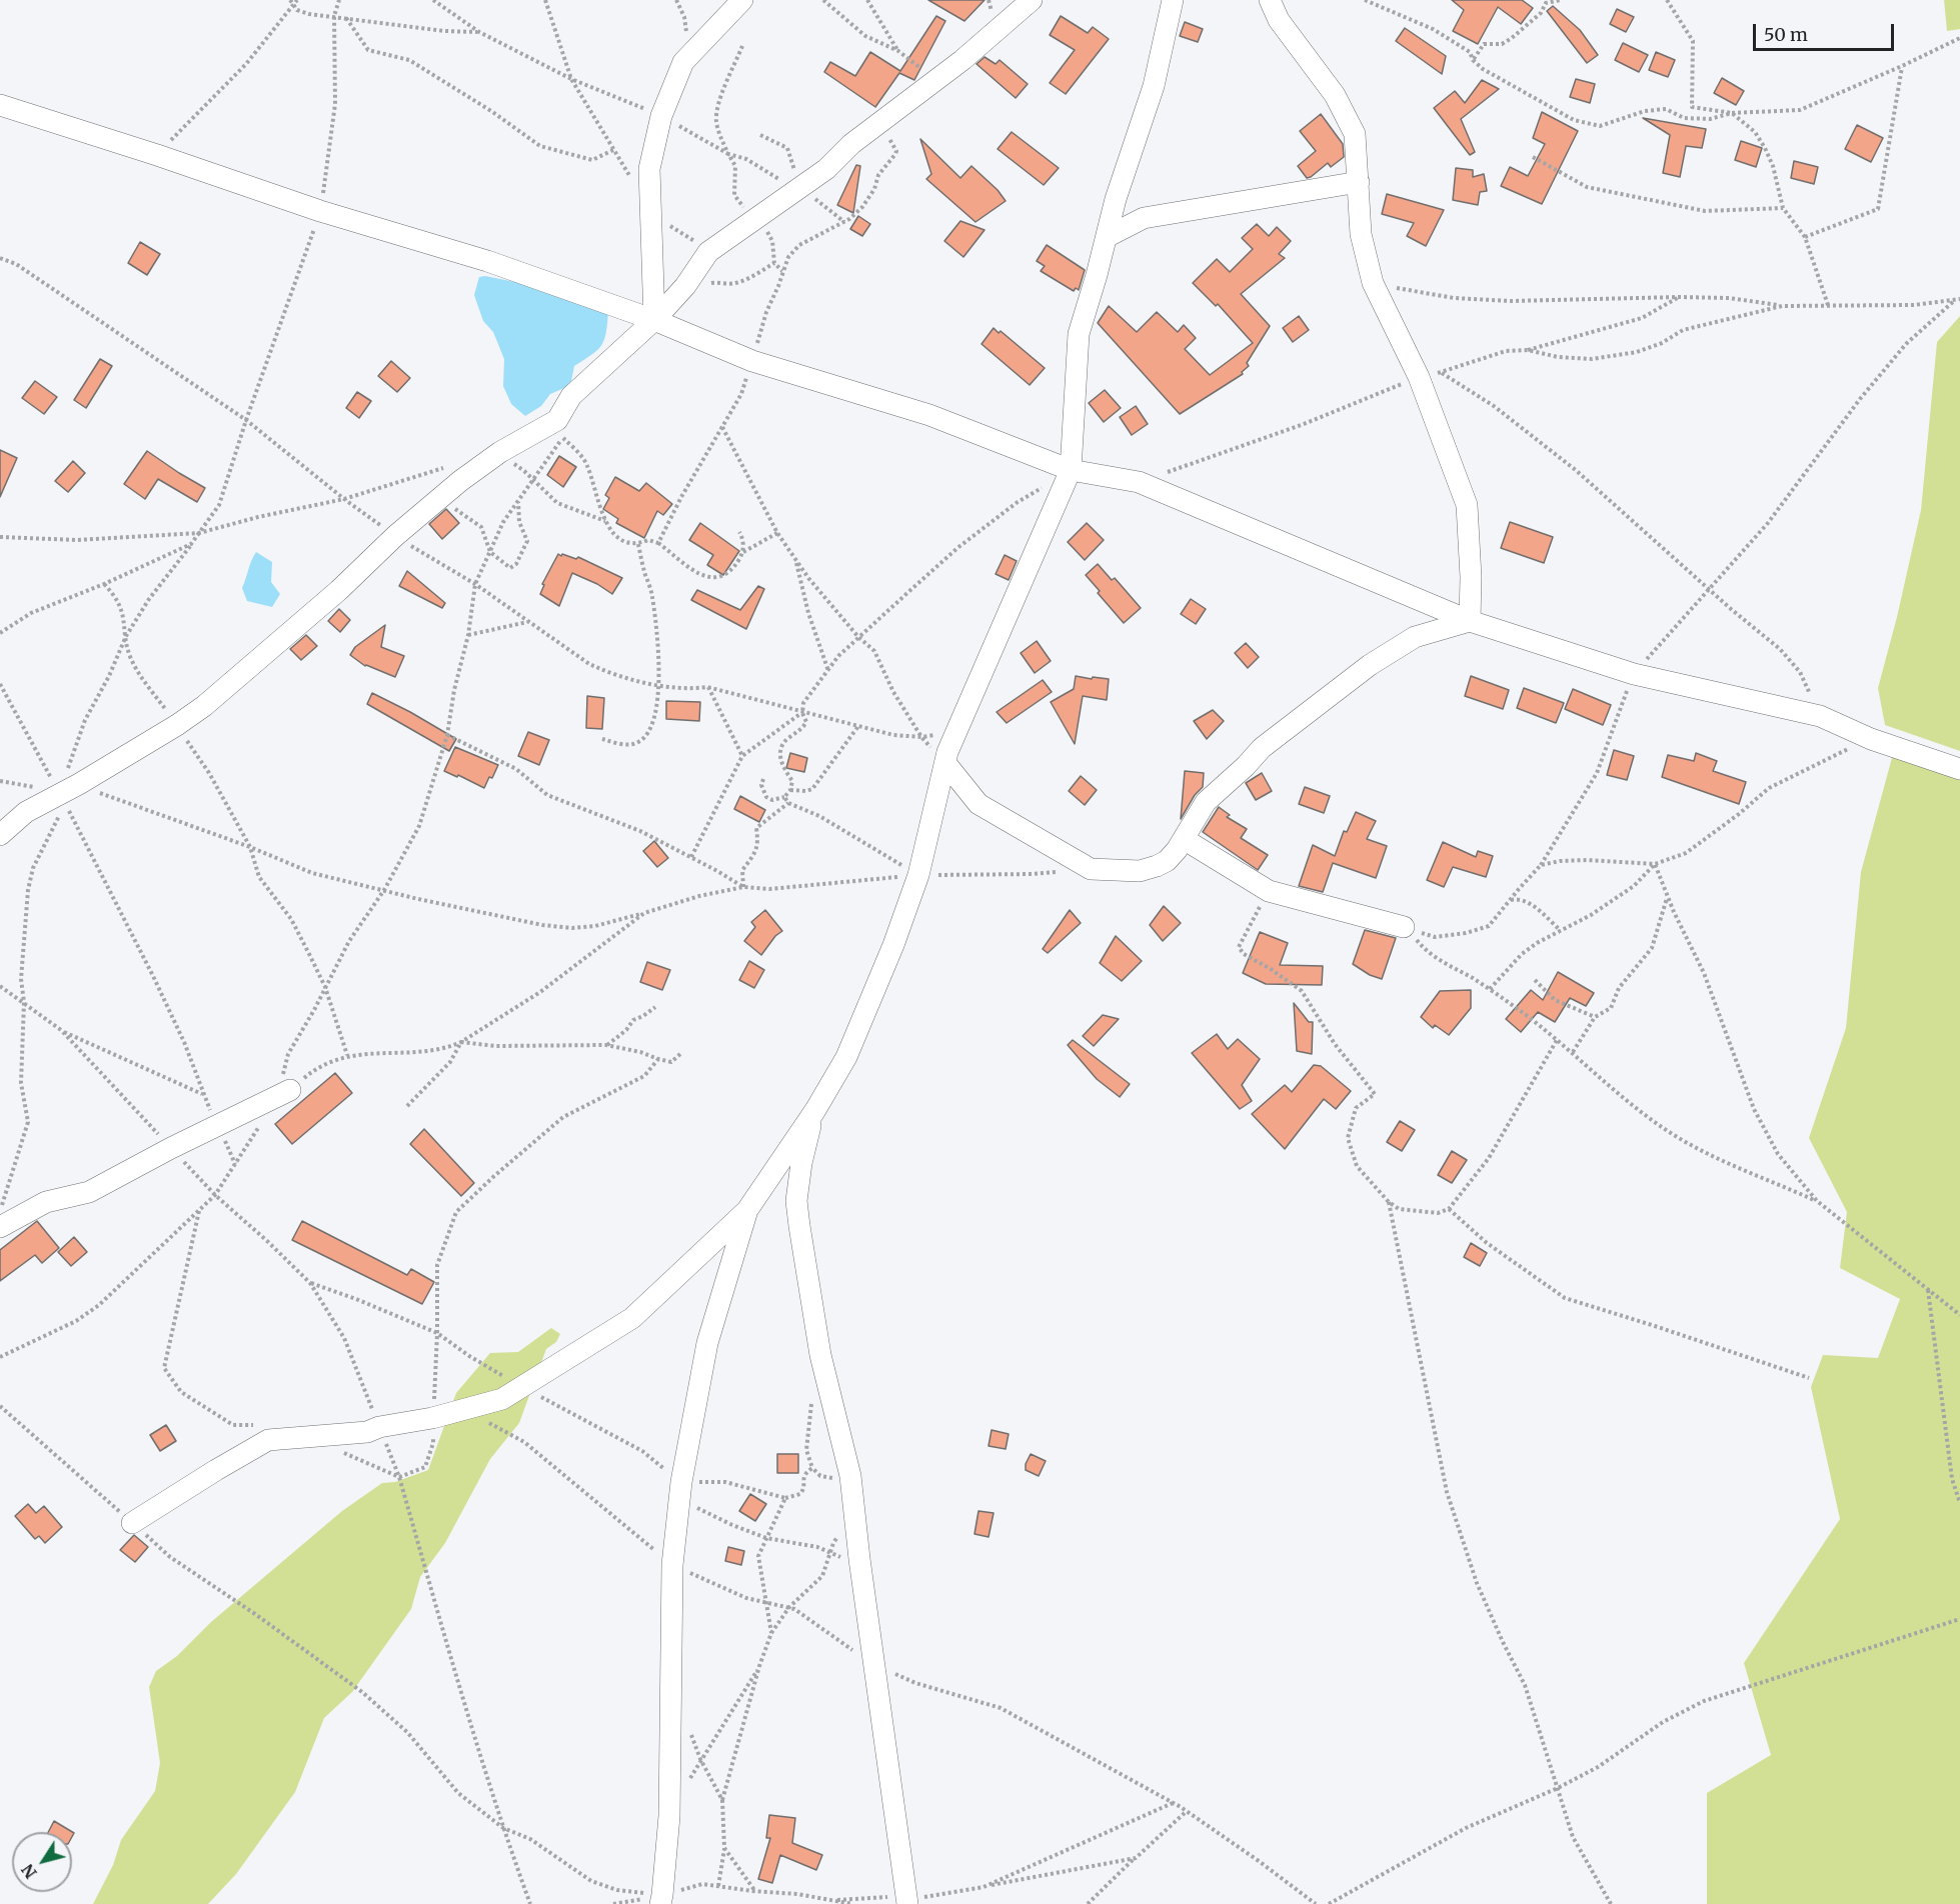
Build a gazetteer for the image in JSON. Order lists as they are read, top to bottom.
{
  "scale_bar": "50 m",
  "north": "bottom left"
}
